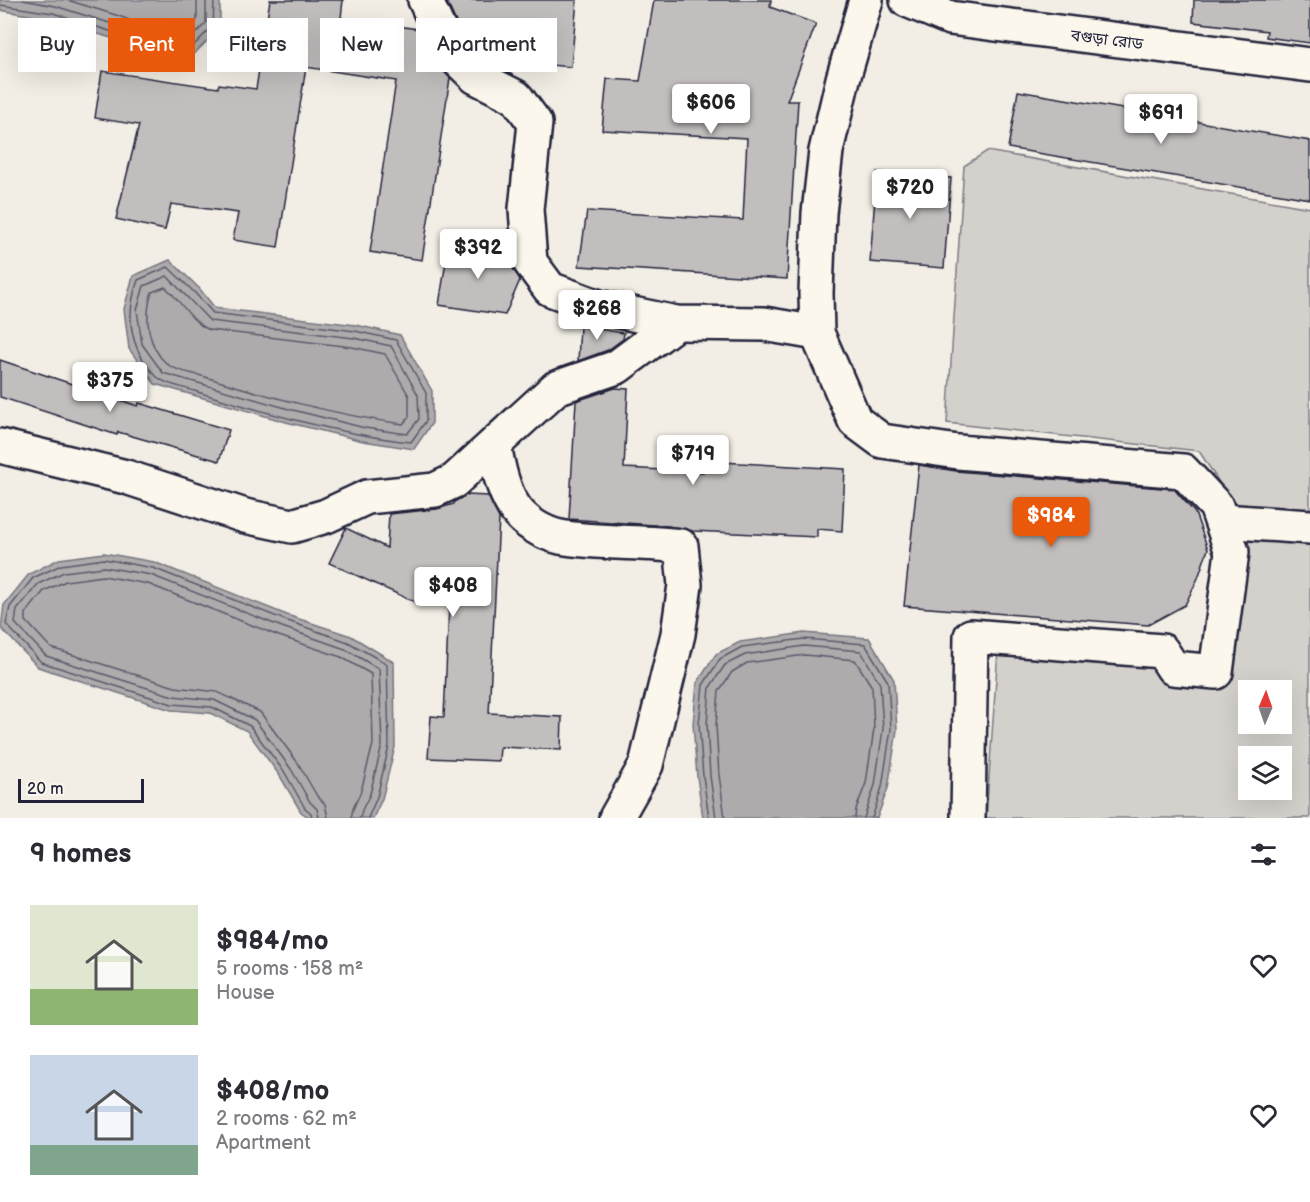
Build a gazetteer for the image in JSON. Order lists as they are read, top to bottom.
{
  "streets": {
    "street": ["বগুড়া রোড"]
  },
  "scale_bar": "20 m",
  "north": "top",
  "page": {
    "chip": [
      "Buy",
      "Rent",
      "Filters",
      "New",
      "Apartment"
    ],
    "price": [
      "$606",
      "$691",
      "$720",
      "$392",
      "$268",
      "$375",
      "$719",
      "$984",
      "$408"
    ],
    "scale": "20 m",
    "heading": "9 homes",
    "list": [
      {
        "name": "$984/mo",
        "note": "5 rooms · 158 m² · House"
      },
      {
        "name": "$408/mo",
        "note": "2 rooms · 62 m² · Apartment"
      }
    ]
  }
}
